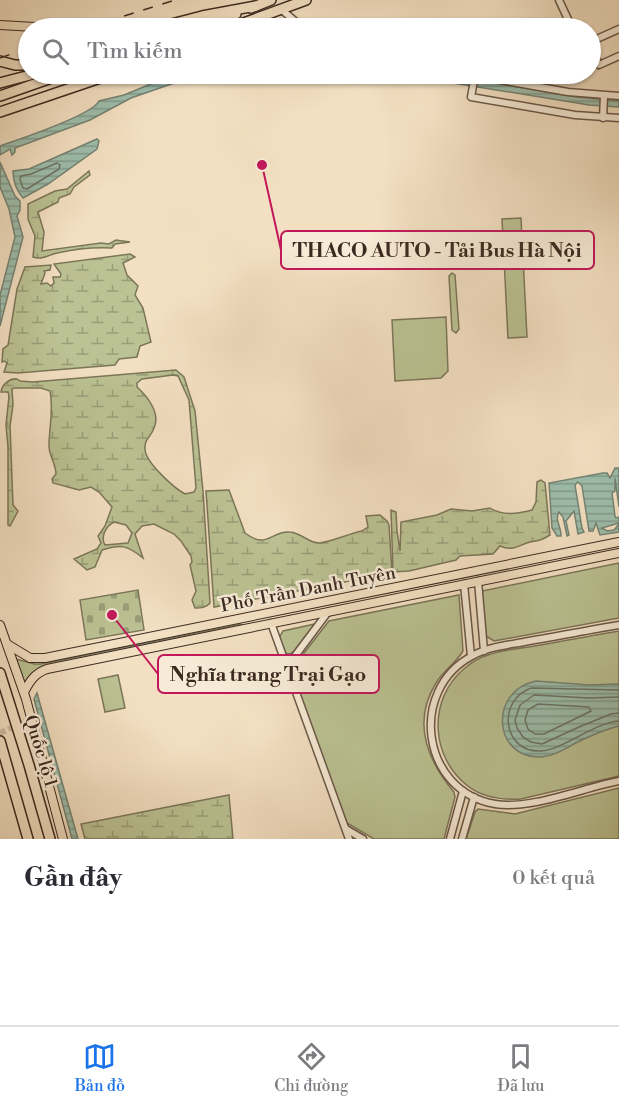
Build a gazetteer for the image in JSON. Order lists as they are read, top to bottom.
{
  "streets": {
    "highway": ["Quốc lộ 1"],
    "main road": ["Phố Trần Danh Tuyên"]
  },
  "places": ["THACO AUTO - Tải Bus Hà Nội", "Nghĩa trang Trại Gạo"],
  "page": {
    "search": "Tìm kiếm",
    "heading": ["Gần đây", "0 kết quả"],
    "nav": ["Bản đồ", "Chỉ đường", "Đã lưu"]
  }
}
